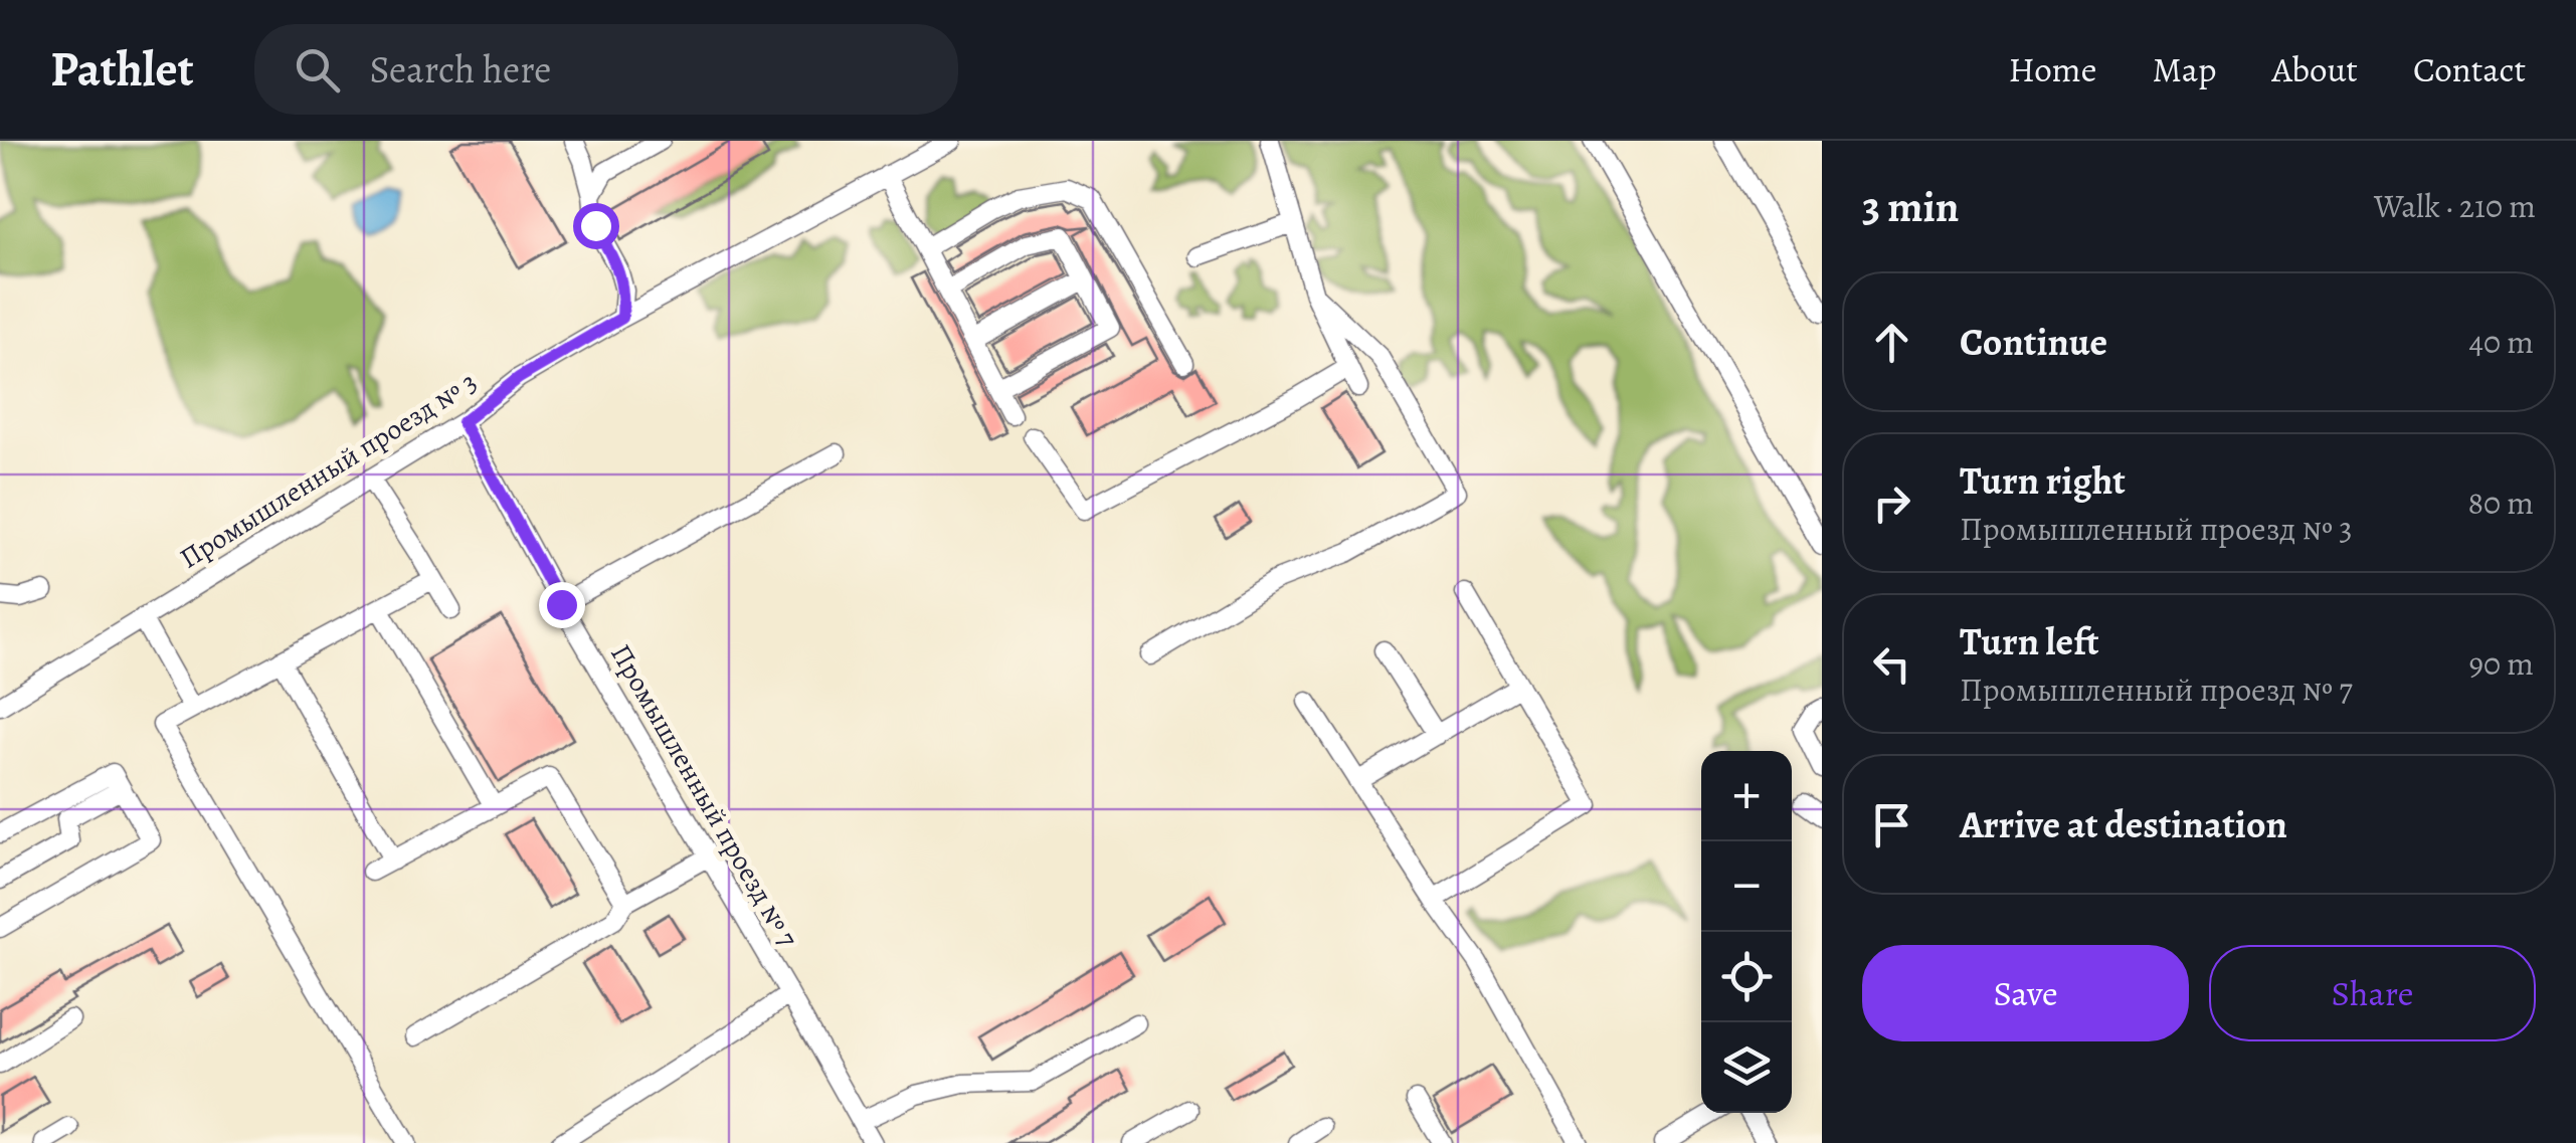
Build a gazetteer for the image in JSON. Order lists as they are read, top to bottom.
{
  "streets": {
    "street": ["Промышленный проезд № 3", "Промышленный проезд № 7"]
  },
  "crossings": [
    ["Промышленный проезд № 3", "Промышленный проезд № 7"]
  ],
  "page": {
    "header": "Pathlet",
    "search": "Search here",
    "nav": [
      "Home",
      "Map",
      "About",
      "Contact"
    ],
    "heading": ["3 min", "Walk · 210 m"],
    "list": [
      ["Continue", "40 m"],
      ["Turn right", "Промышленный проезд № 3", "80 m"],
      ["Turn left", "Промышленный проезд № 7", "90 m"],
      "Arrive at destination"
    ],
    "map_buttons": ["+", "−"],
    "buttons": ["Save", "Share"]
  }
}
